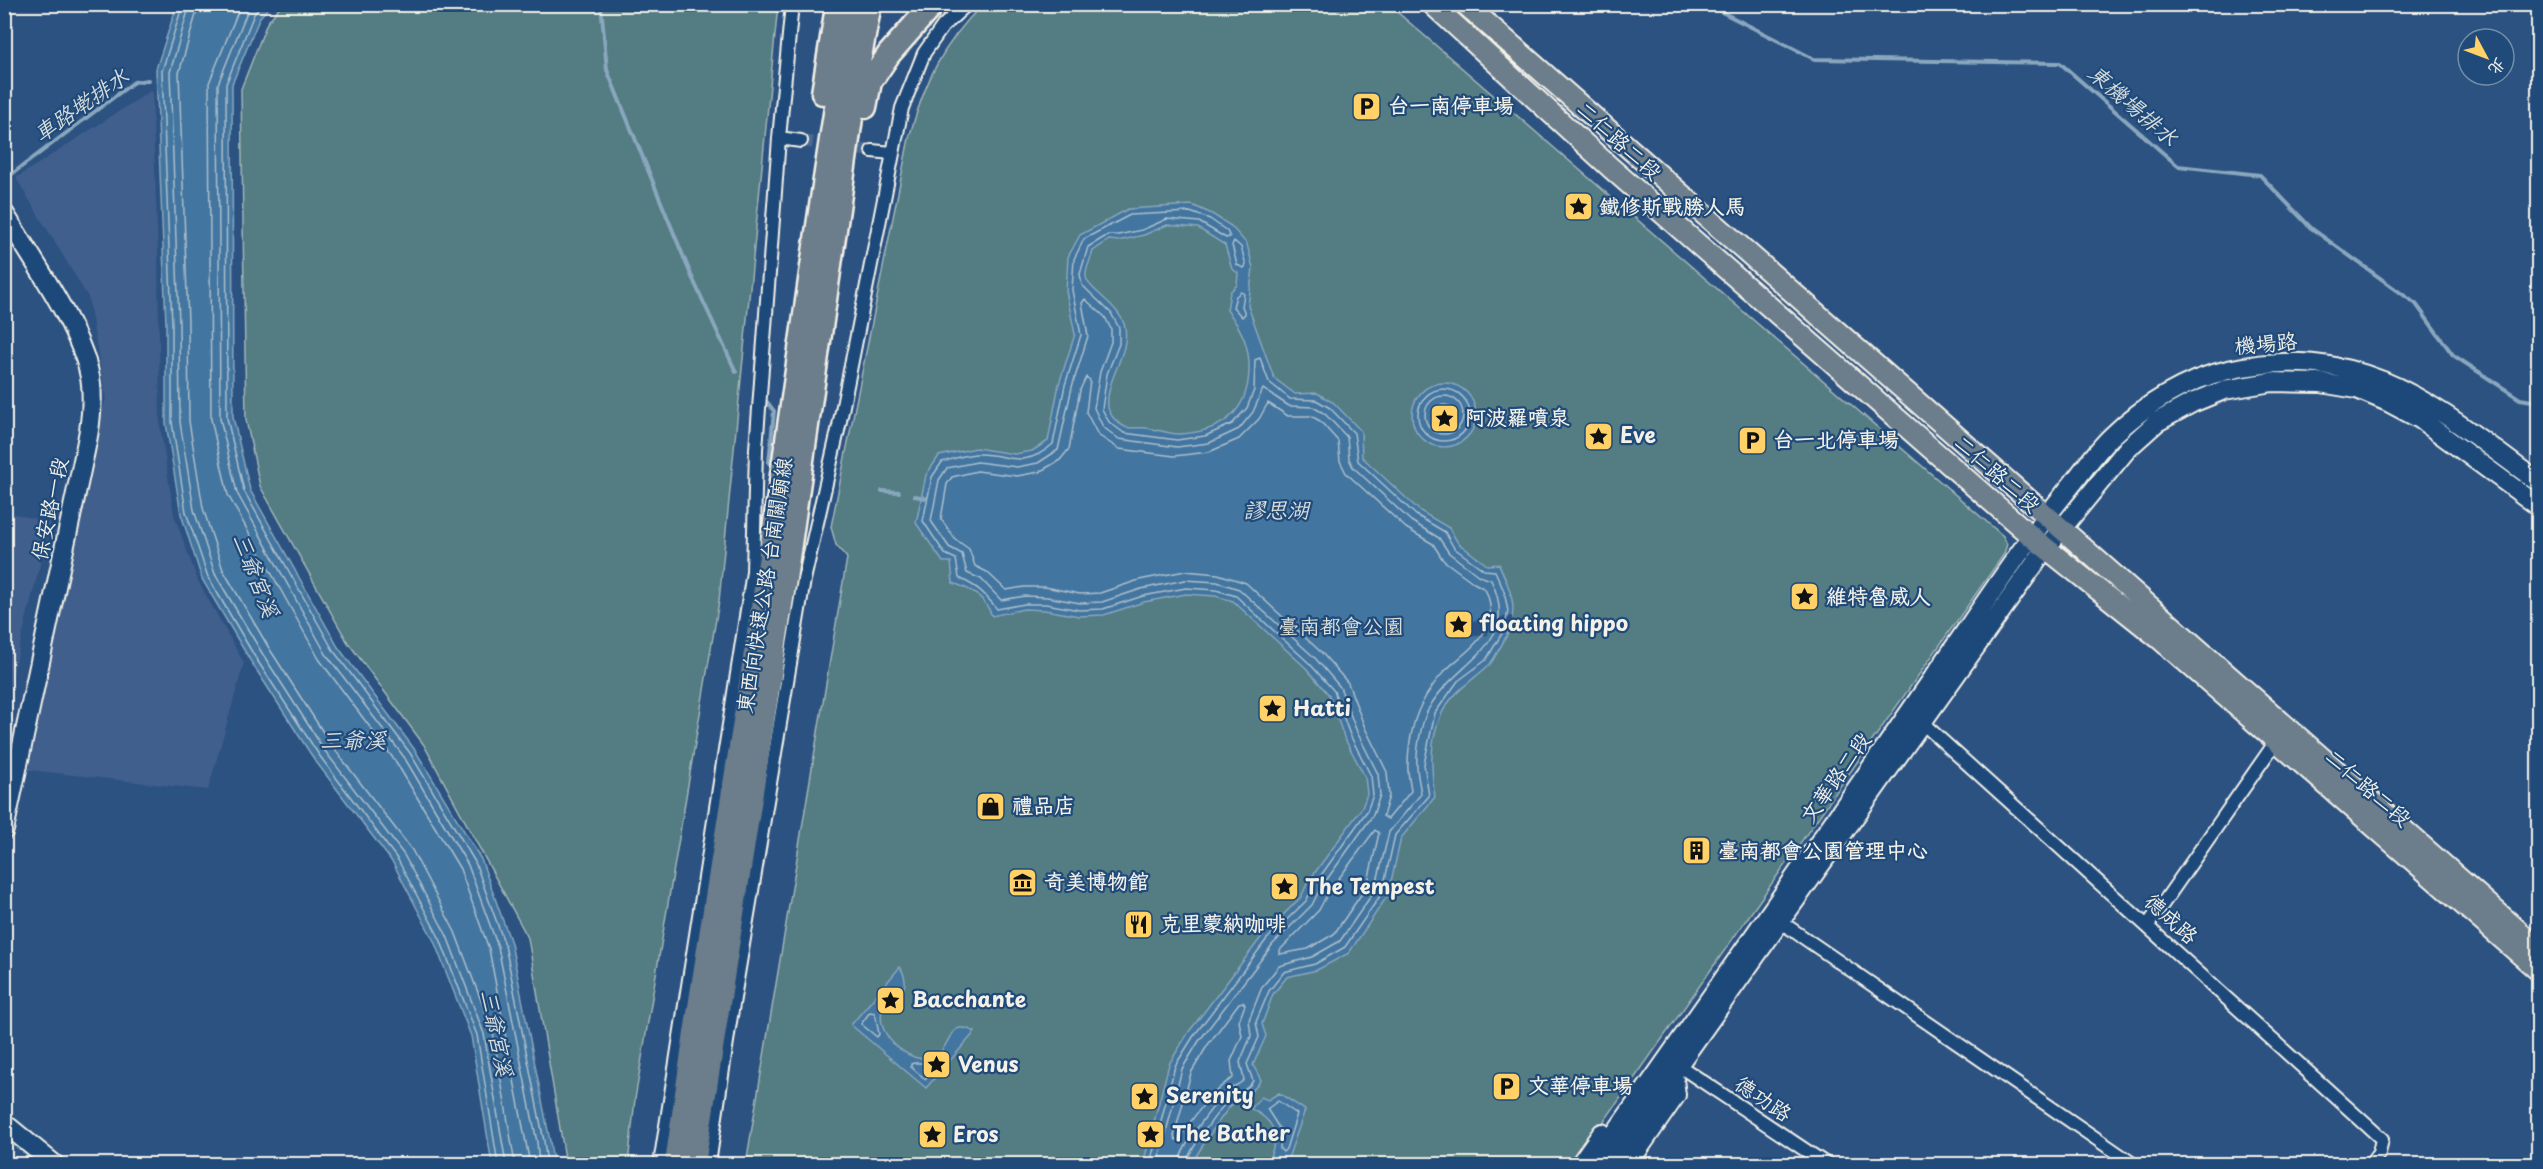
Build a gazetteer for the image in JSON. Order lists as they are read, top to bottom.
{
  "streets": {
    "highway": ["東西向快速公路 台南關廟線"],
    "main road": ["二仁路二段"],
    "street": [
      "機場路",
      "保安路一段",
      "文華路二段",
      "德成路",
      "德功路"
    ]
  },
  "crossings": [
    ["二仁路二段", "機場路"],
    ["二仁路二段", "文華路二段"],
    ["機場路", "文華路二段"],
    ["文華路二段", "德成路"],
    ["文華路二段", "德功路"]
  ],
  "water": [
    "車路墘排水",
    "東機場排水",
    "謬思湖",
    "三爺宮溪",
    "三爺溪"
  ],
  "parks": ["臺南都會公園"],
  "places": {
    "parking": ["台一南停車場", "台一北停車場", "文華停車場"],
    "place": [
      "鐵修斯戰勝人馬",
      "阿波羅噴泉",
      "Eve",
      "維特魯威人",
      "floating hippo",
      "Hatti",
      "The Tempest",
      "Bacchante",
      "Venus",
      "Serenity",
      "The Bather",
      "Eros"
    ],
    "shop": ["禮品店"],
    "building": ["臺南都會公園管理中心"],
    "museum": ["奇美博物館"],
    "restaurant": ["克里蒙納咖啡"]
  },
  "north": "bottom right"
}
